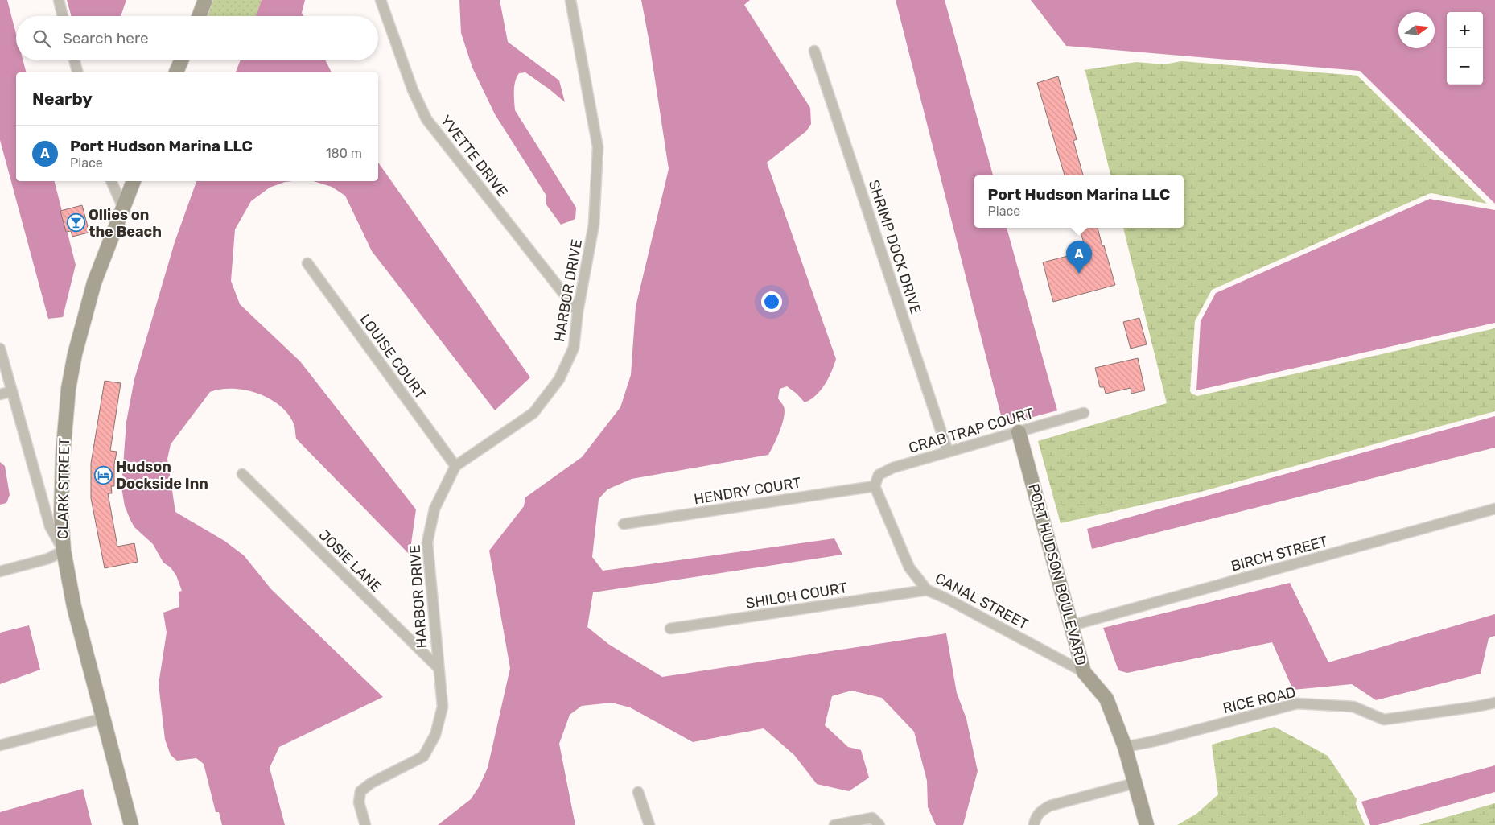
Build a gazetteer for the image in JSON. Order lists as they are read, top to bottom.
{
  "streets": {
    "street": [
      "YVETTE DRIVE",
      "SHRIMP DOCK DRIVE",
      "HARBOR DRIVE",
      "LOUISE COURT",
      "CRAB TRAP COURT",
      "CLARK STREET",
      "HENDRY COURT",
      "BIRCH STREET",
      "JOSIE LANE",
      "PORT HUDSON BOULEVARD",
      "SHILOH COURT",
      "CANAL STREET",
      "RICE ROAD"
    ]
  },
  "crossings": [
    ["YVETTE DRIVE", "HARBOR DRIVE"],
    ["SHRIMP DOCK DRIVE", "CRAB TRAP COURT"],
    ["HARBOR DRIVE", "LOUISE COURT"],
    ["HARBOR DRIVE", "JOSIE LANE"],
    ["CRAB TRAP COURT", "HENDRY COURT"],
    ["CRAB TRAP COURT", "PORT HUDSON BOULEVARD"],
    ["CRAB TRAP COURT", "CANAL STREET"],
    ["HENDRY COURT", "CANAL STREET"],
    ["BIRCH STREET", "PORT HUDSON BOULEVARD"],
    ["PORT HUDSON BOULEVARD", "CANAL STREET"],
    ["PORT HUDSON BOULEVARD", "RICE ROAD"],
    ["SHILOH COURT", "CANAL STREET"]
  ],
  "places": {
    "bar": ["Ollies on the Beach"],
    "hotel": ["Hudson Dockside Inn"]
  },
  "north": "right",
  "page": {
    "map_buttons": ["+", "−"],
    "search": "Search here",
    "heading": "Nearby",
    "list": [
      {
        "mark": "A",
        "name": "Port Hudson Marina LLC",
        "note": "Place",
        "value": "180 m"
      }
    ],
    "popup": ["Port Hudson Marina LLC", "Place"],
    "pins": "A"
  }
}
